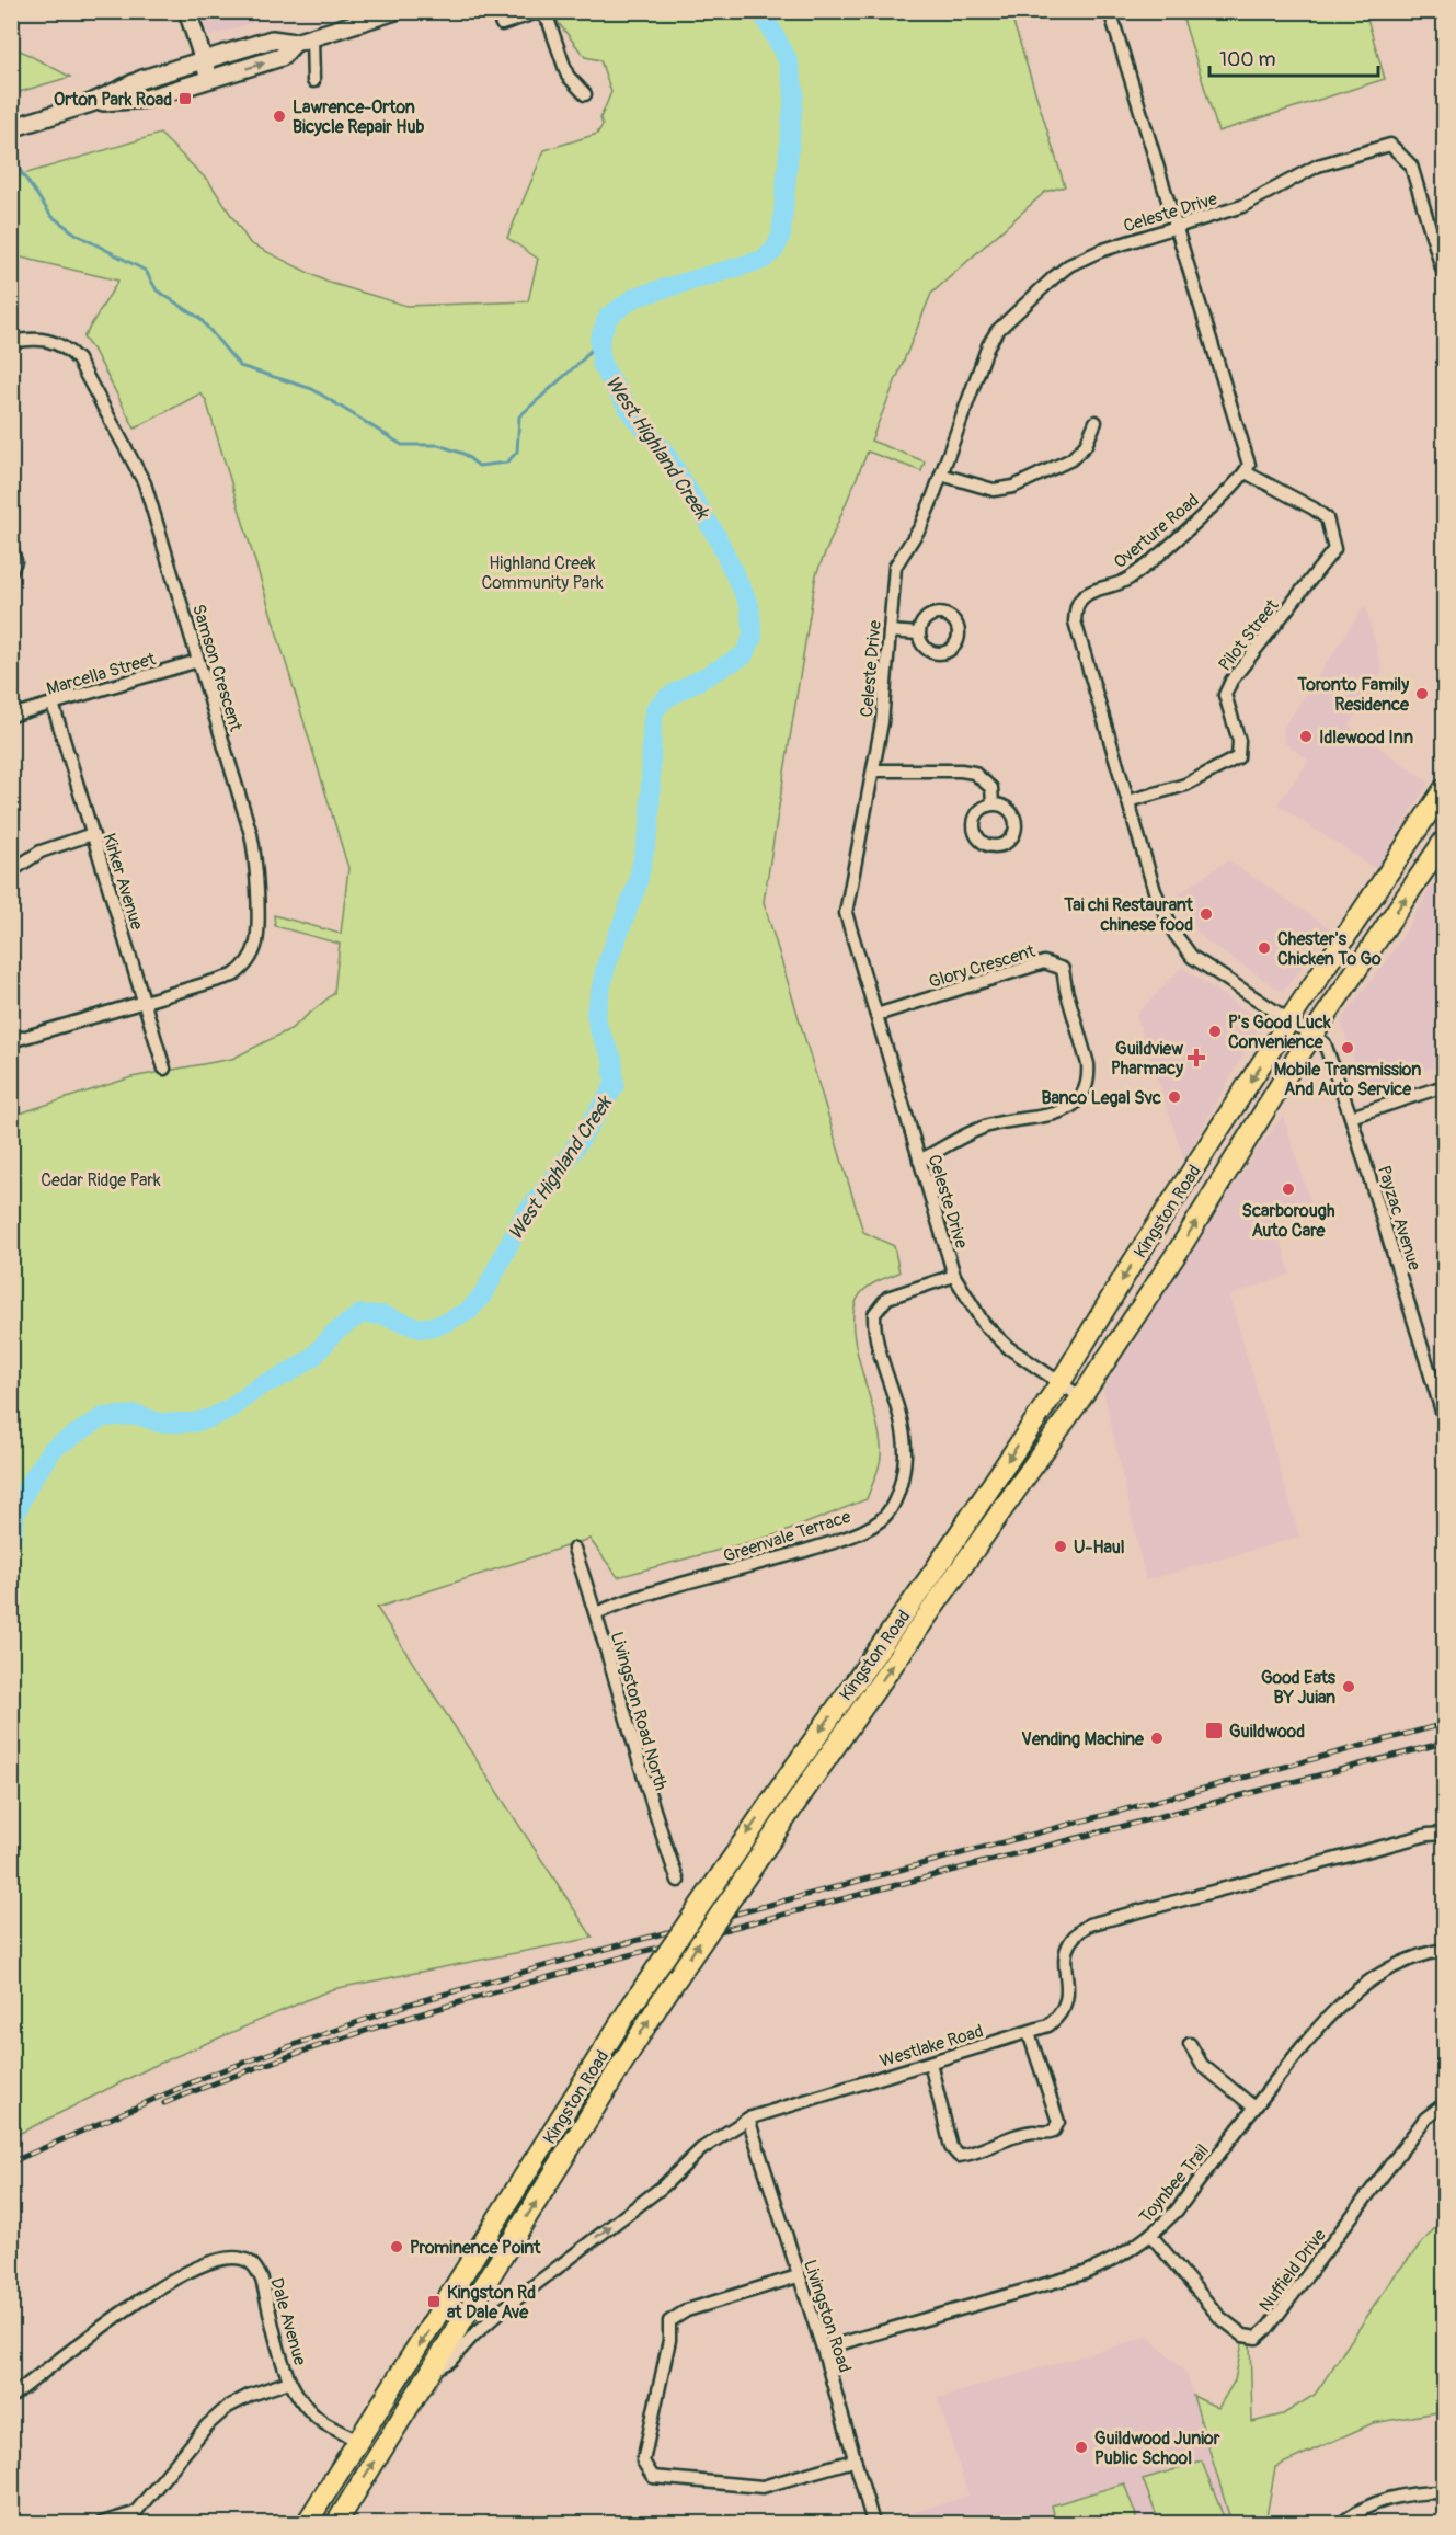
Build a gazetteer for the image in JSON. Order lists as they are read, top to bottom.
{
  "streets": {
    "main road": ["Kingston Road"],
    "street": [
      "Celeste Drive",
      "Overture Road",
      "Pilot Street",
      "Samson Crescent",
      "Marcella Street",
      "Kirker Avenue",
      "Glory Crescent",
      "Payzac Avenue",
      "Greenvale Terrace",
      "Livingston Road North",
      "Westlake Road",
      "Toynbee Trail",
      "Nuffield Drive",
      "Livingston Road",
      "Dale Avenue"
    ]
  },
  "crossings": [
    ["Celeste Drive", "Glory Crescent"],
    ["Celeste Drive", "Kingston Road"],
    ["Celeste Drive", "Greenvale Terrace"],
    ["Overture Road", "Pilot Street"],
    ["Overture Road", "Kingston Road"],
    ["Overture Road", "Payzac Avenue"],
    ["Samson Crescent", "Marcella Street"],
    ["Samson Crescent", "Kirker Avenue"],
    ["Marcella Street", "Kirker Avenue"],
    ["Kingston Road", "Payzac Avenue"],
    ["Kingston Road", "Westlake Road"],
    ["Kingston Road", "Dale Avenue"],
    ["Greenvale Terrace", "Livingston Road North"],
    ["Westlake Road", "Livingston Road"],
    ["Toynbee Trail", "Nuffield Drive"],
    ["Toynbee Trail", "Livingston Road"]
  ],
  "water": ["West Highland Creek"],
  "parks": ["Highland Creek Community Park", "Cedar Ridge Park"],
  "places": {
    "transit": ["Orton Park Road", "Guildwood", "Kingston Rd at Dale Ave"],
    "other": [
      "Lawrence-Orton Bicycle Repair Hub",
      "Toronto Family Residence",
      "Idlewood Inn",
      "Tai chi Restaurant chinese food",
      "Chester's Chicken To Go",
      "P's Good Luck Convenience",
      "Mobile Transmission And Auto Service",
      "Banco Legal Svc",
      "Scarborough Auto Care",
      "U-Haul",
      "Good Eats BY Juian",
      "Vending Machine",
      "Prominence Point",
      "Guildwood Junior Public School"
    ],
    "health": ["Guildview Pharmacy"]
  },
  "scale_bar": "100 m"
}
